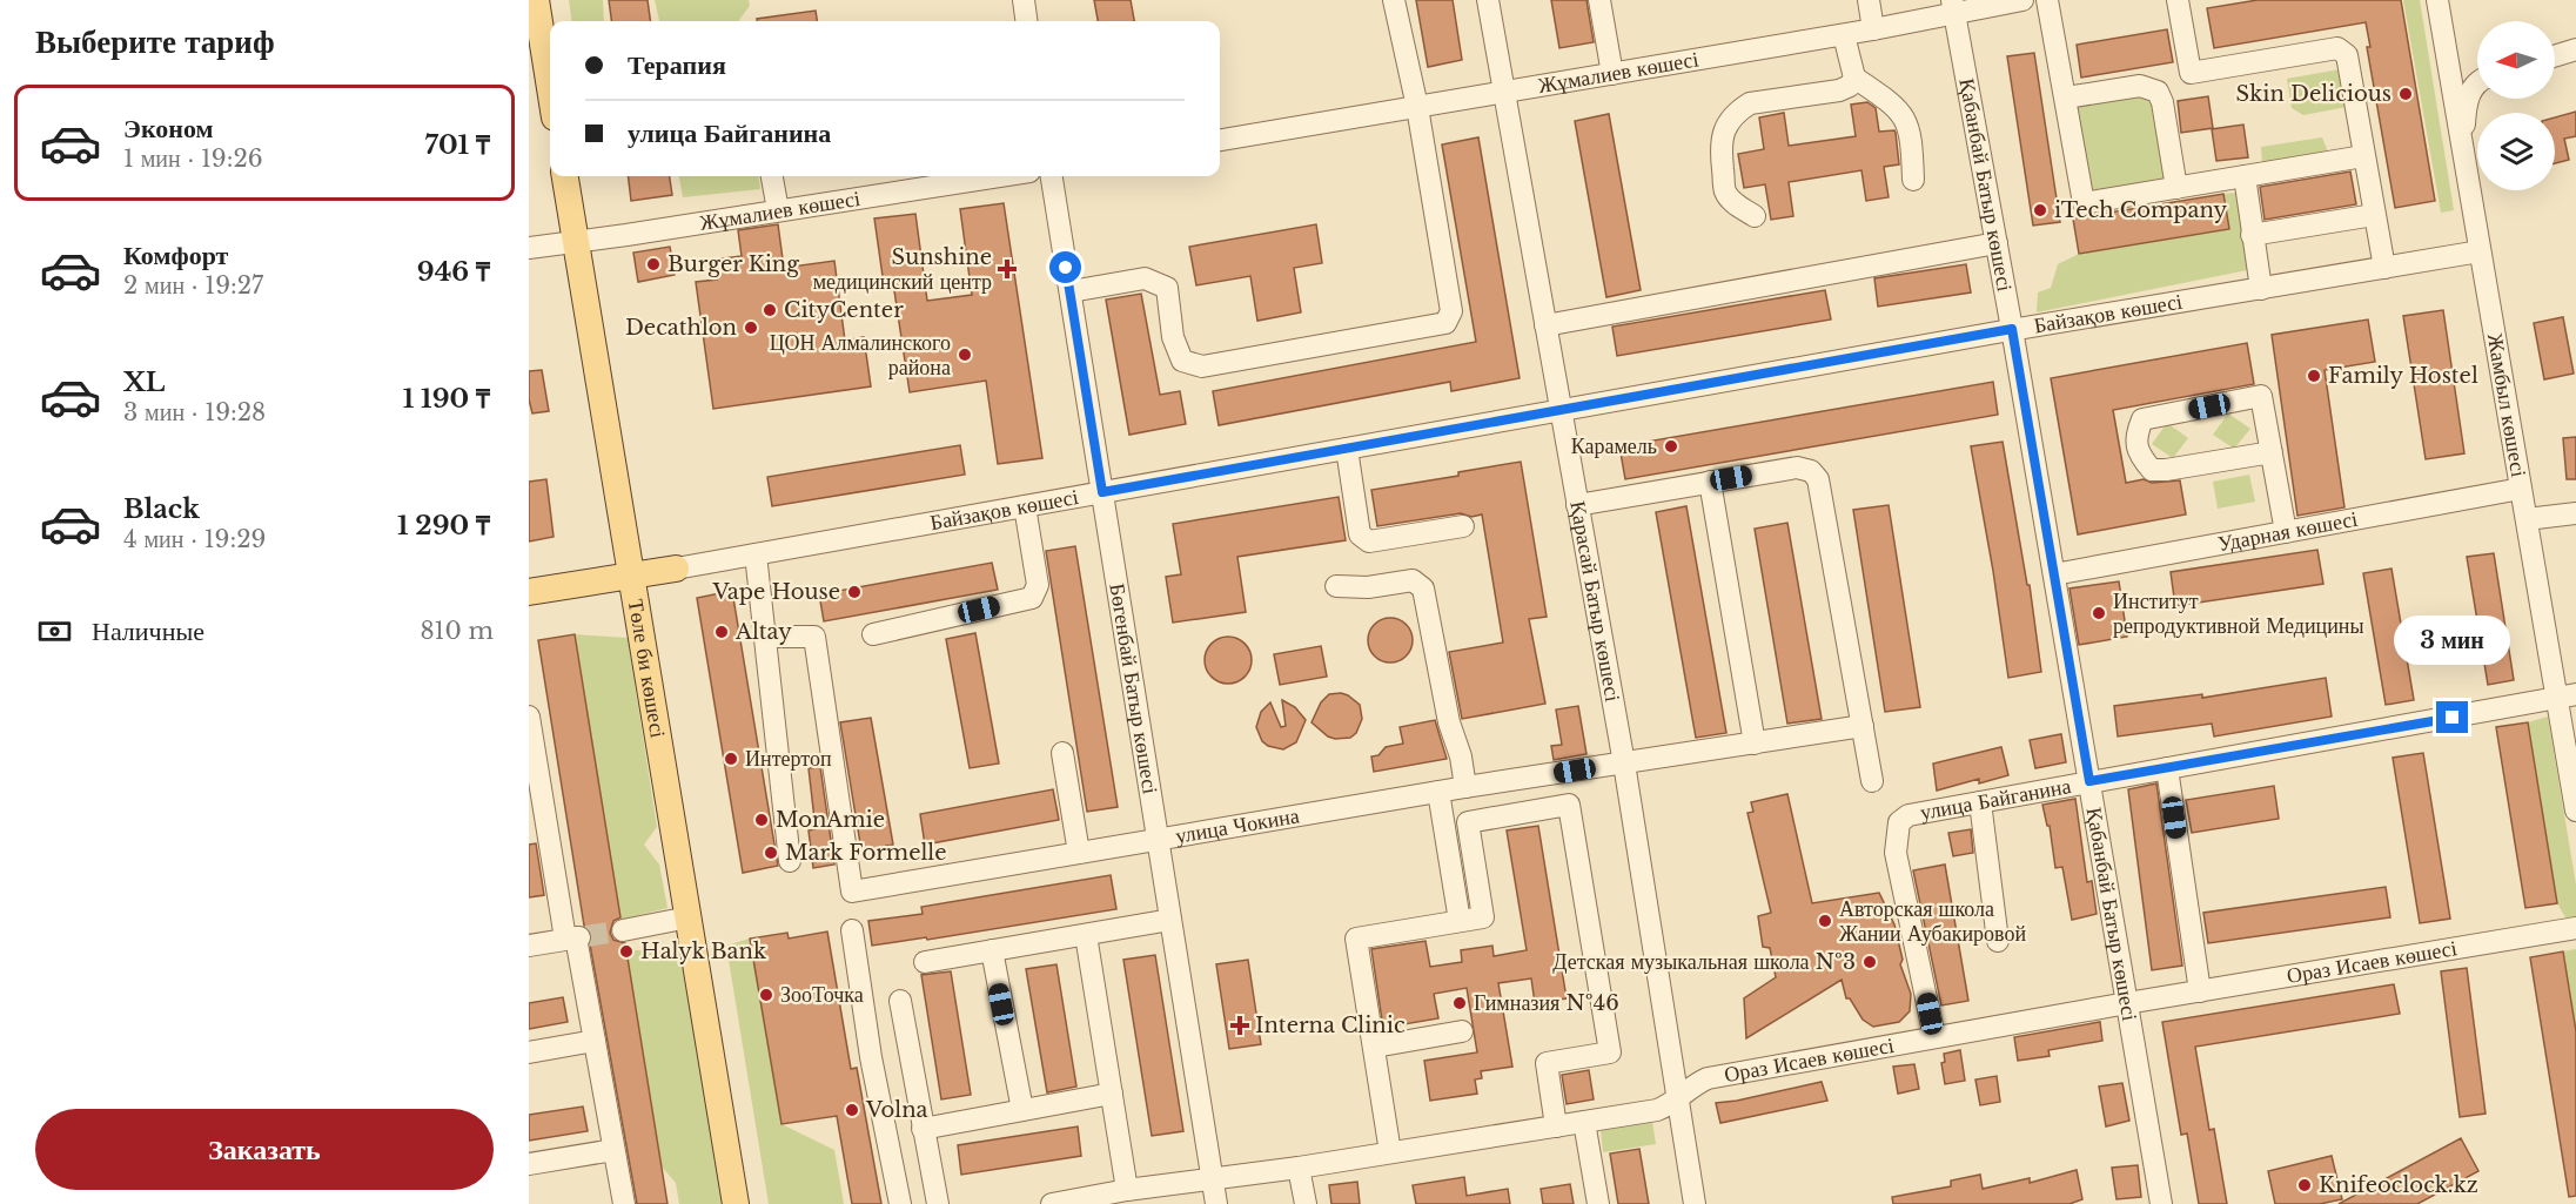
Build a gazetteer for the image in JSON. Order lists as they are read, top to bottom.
{
  "streets": {
    "main road": ["Байзақов көшесі", "Төле би көшесі"],
    "street": [
      "Жұмалиев көшесі",
      "Қабанбай Батыр көшесі",
      "Жамбыл көшесі",
      "Ударная көшесі",
      "Қарасай Батыр көшесі",
      "Бөгенбай Батыр көшесі",
      "улица Байганина",
      "улица Чокина",
      "Ораз Исаев көшесі"
    ]
  },
  "crossings": [
    ["Жұмалиев көшесі", "Қабанбай Батыр көшесі"],
    ["Жұмалиев көшесі", "Қарасай Батыр көшесі"],
    ["Жұмалиев көшесі", "Төле би көшесі"],
    ["Қабанбай Батыр көшесі", "Байзақов көшесі"],
    ["Қабанбай Батыр көшесі", "Ударная көшесі"],
    ["Қабанбай Батыр көшесі", "улица Байганина"],
    ["Қабанбай Батыр көшесі", "Ораз Исаев көшесі"],
    ["Байзақов көшесі", "Жамбыл көшесі"],
    ["Байзақов көшесі", "Қарасай Батыр көшесі"],
    ["Байзақов көшесі", "Төле би көшесі"],
    ["Байзақов көшесі", "Бөгенбай Батыр көшесі"],
    ["Жамбыл көшесі", "Ударная көшесі"],
    ["Жамбыл көшесі", "улица Байганина"],
    ["Қарасай Батыр көшесі", "улица Чокина"],
    ["Қарасай Батыр көшесі", "Ораз Исаев көшесі"],
    ["Бөгенбай Батыр көшесі", "улица Чокина"],
    ["Бөгенбай Батыр көшесі", "Ораз Исаев көшесі"],
    ["улица Байганина", "Ораз Исаев көшесі"]
  ],
  "places": {
    "other": [
      "Skin Delicious",
      "iTech Company",
      "Burger King",
      "CityCenter",
      "Decathlon",
      "ЦОН Алмалинского района",
      "Family Hostel",
      "Карамель",
      "Vape House",
      "Институт репродуктивной Медицины",
      "Altay",
      "Интертоп",
      "MonAmie",
      "Mark Formelle",
      "Авторская школа Жании Аубакировой",
      "Halyk Bank",
      "Детская музыкальная школа №3",
      "ЗооТочка",
      "Гимназия №46",
      "Volna",
      "Knifeoclock.kz"
    ],
    "health": ["Sunshine медицинский центр", "Interna Clinic"]
  },
  "north": "left",
  "page": {
    "heading": "Выберите тариф",
    "banner": ["Терапия", "улица Байганина"],
    "list": [
      {
        "name": "Эконом",
        "note": "1 мин · 19:26",
        "value": "701 ₸"
      },
      {
        "name": "Комфорт",
        "note": "2 мин · 19:27",
        "value": "946 ₸"
      },
      {
        "name": "XL",
        "note": "3 мин · 19:28",
        "value": "1 190 ₸"
      },
      {
        "name": "Black",
        "note": "4 мин · 19:29",
        "value": "1 290 ₸"
      }
    ],
    "pay": ["Наличные", "810 m"],
    "bubble": "3 мин",
    "buttons": "Заказать"
  }
}
